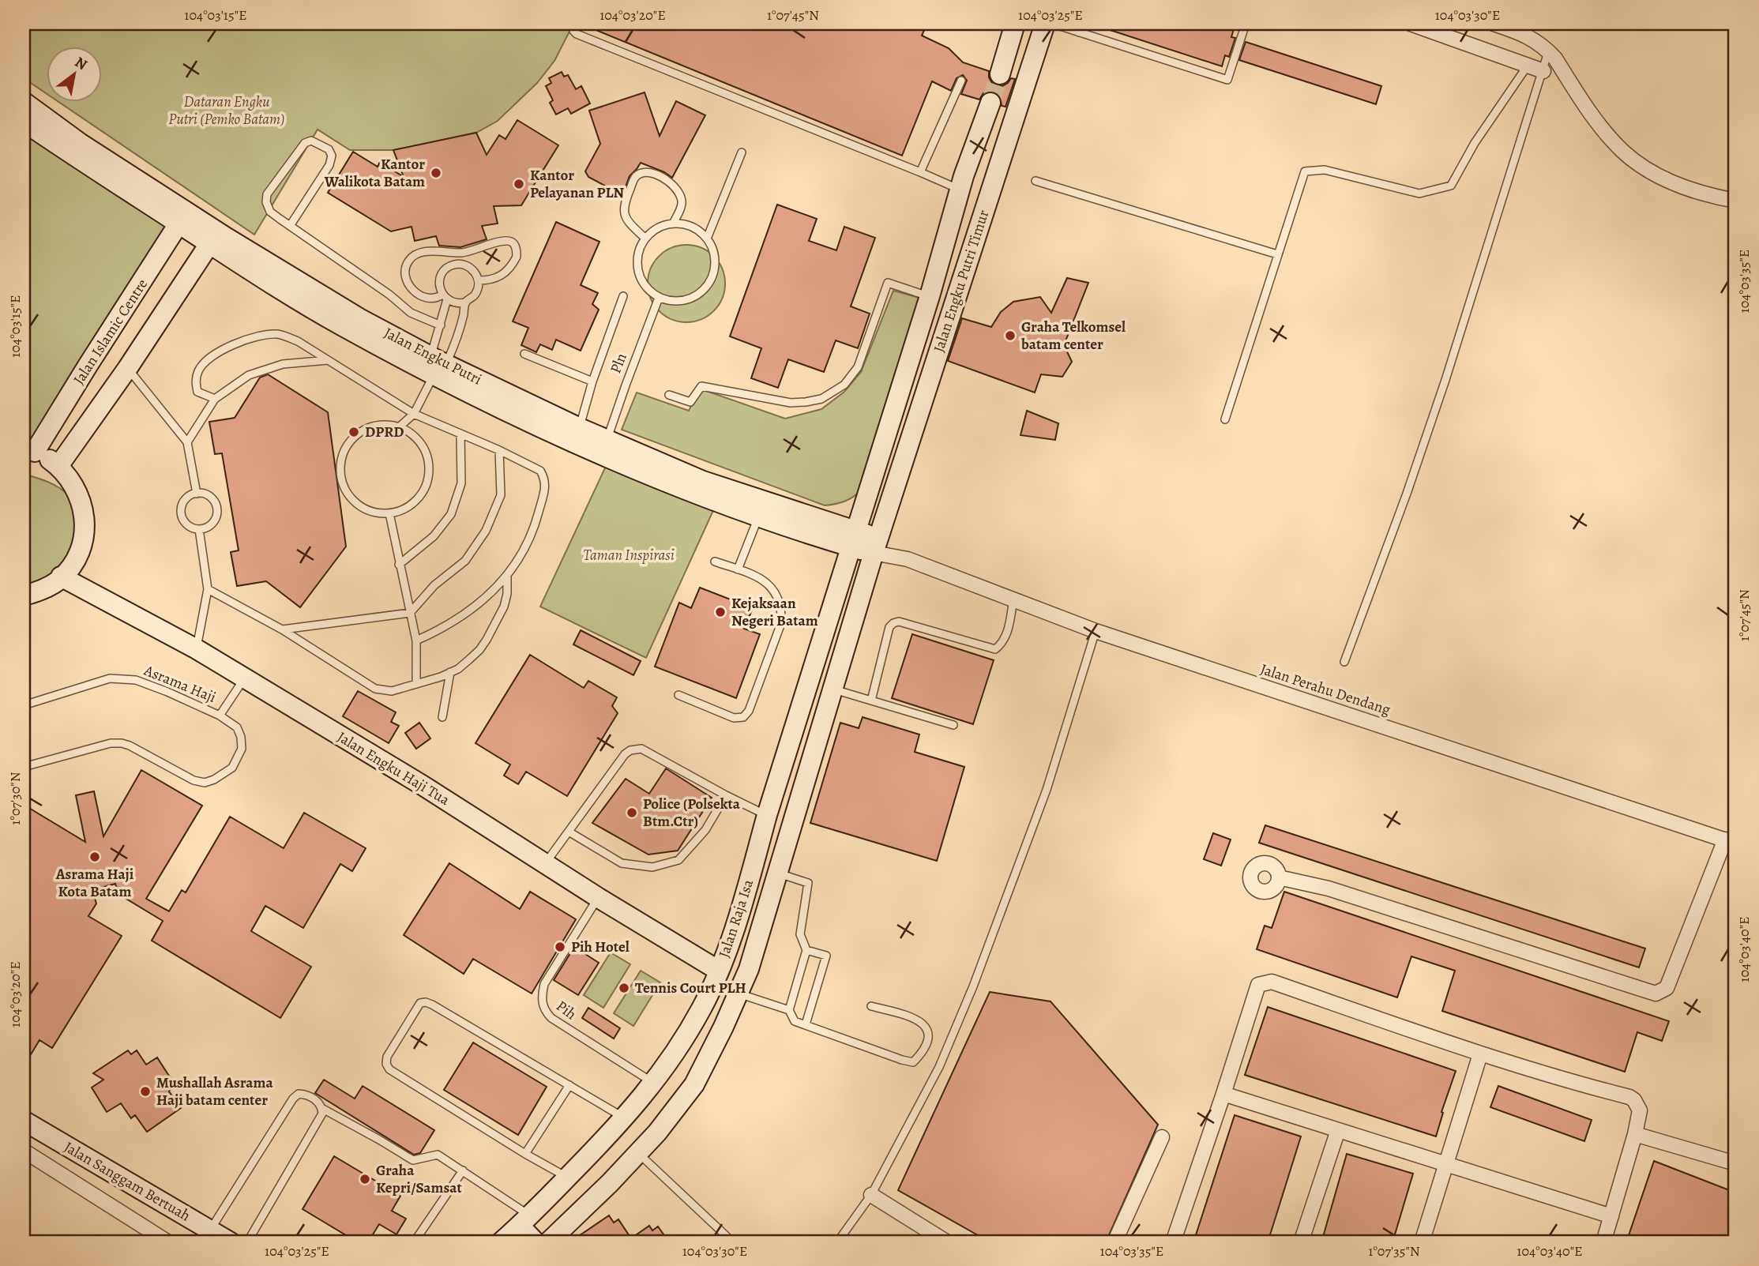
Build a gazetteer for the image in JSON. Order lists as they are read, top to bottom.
{
  "streets": {
    "main road": [
      "Jalan Engku Putri Timur",
      "Jalan Islamic Centre",
      "Jalan Engku Putri",
      "Jalan Engku Haji Tua",
      "Jalan Raja Isa",
      "Jalan Sanggam Bertuah"
    ],
    "street": ["Jalan Perahu Dendang"],
    "lane": ["Pln", "Asrama Haji", "Pih"]
  },
  "crossings": [
    ["Jalan Engku Putri Timur", "Jalan Engku Putri"],
    ["Jalan Engku Putri Timur", "Jalan Perahu Dendang"],
    ["Jalan Engku Putri Timur", "Jalan Raja Isa"],
    ["Jalan Islamic Centre", "Jalan Engku Putri"],
    ["Jalan Engku Putri", "Pln"],
    ["Jalan Engku Putri", "Jalan Perahu Dendang"],
    ["Jalan Engku Putri", "Jalan Raja Isa"],
    ["Asrama Haji", "Jalan Engku Haji Tua"],
    ["Jalan Perahu Dendang", "Jalan Raja Isa"],
    ["Jalan Engku Haji Tua", "Jalan Raja Isa"],
    ["Jalan Engku Haji Tua", "Pih"],
    ["Jalan Raja Isa", "Pih"]
  ],
  "parks": ["Dataran Engku Putri (Pemko Batam)", "Taman Inspirasi"],
  "places": [
    "Kantor Walikota Batam",
    "Kantor Pelayanan PLN",
    "Graha Telkomsel batam center",
    "DPRD",
    "Kejaksaan Negeri Batam",
    "Police (Polsekta Btm.Ctr)",
    "Asrama Haji Kota Batam",
    "Pih Hotel",
    "Tennis Court PLH",
    "Mushallah Asrama Haji batam center",
    "Graha Kepri/Samsat"
  ],
  "north": "top right",
  "coordinates": [
    "104°03'15\"E",
    "104°03'20\"E",
    "1°07'45\"N",
    "104°03'25\"E",
    "104°03'30\"E",
    "104°03'35\"E",
    "1°07'30\"N",
    "104°03'40\"E",
    "1°07'35\"N"
  ]
}
